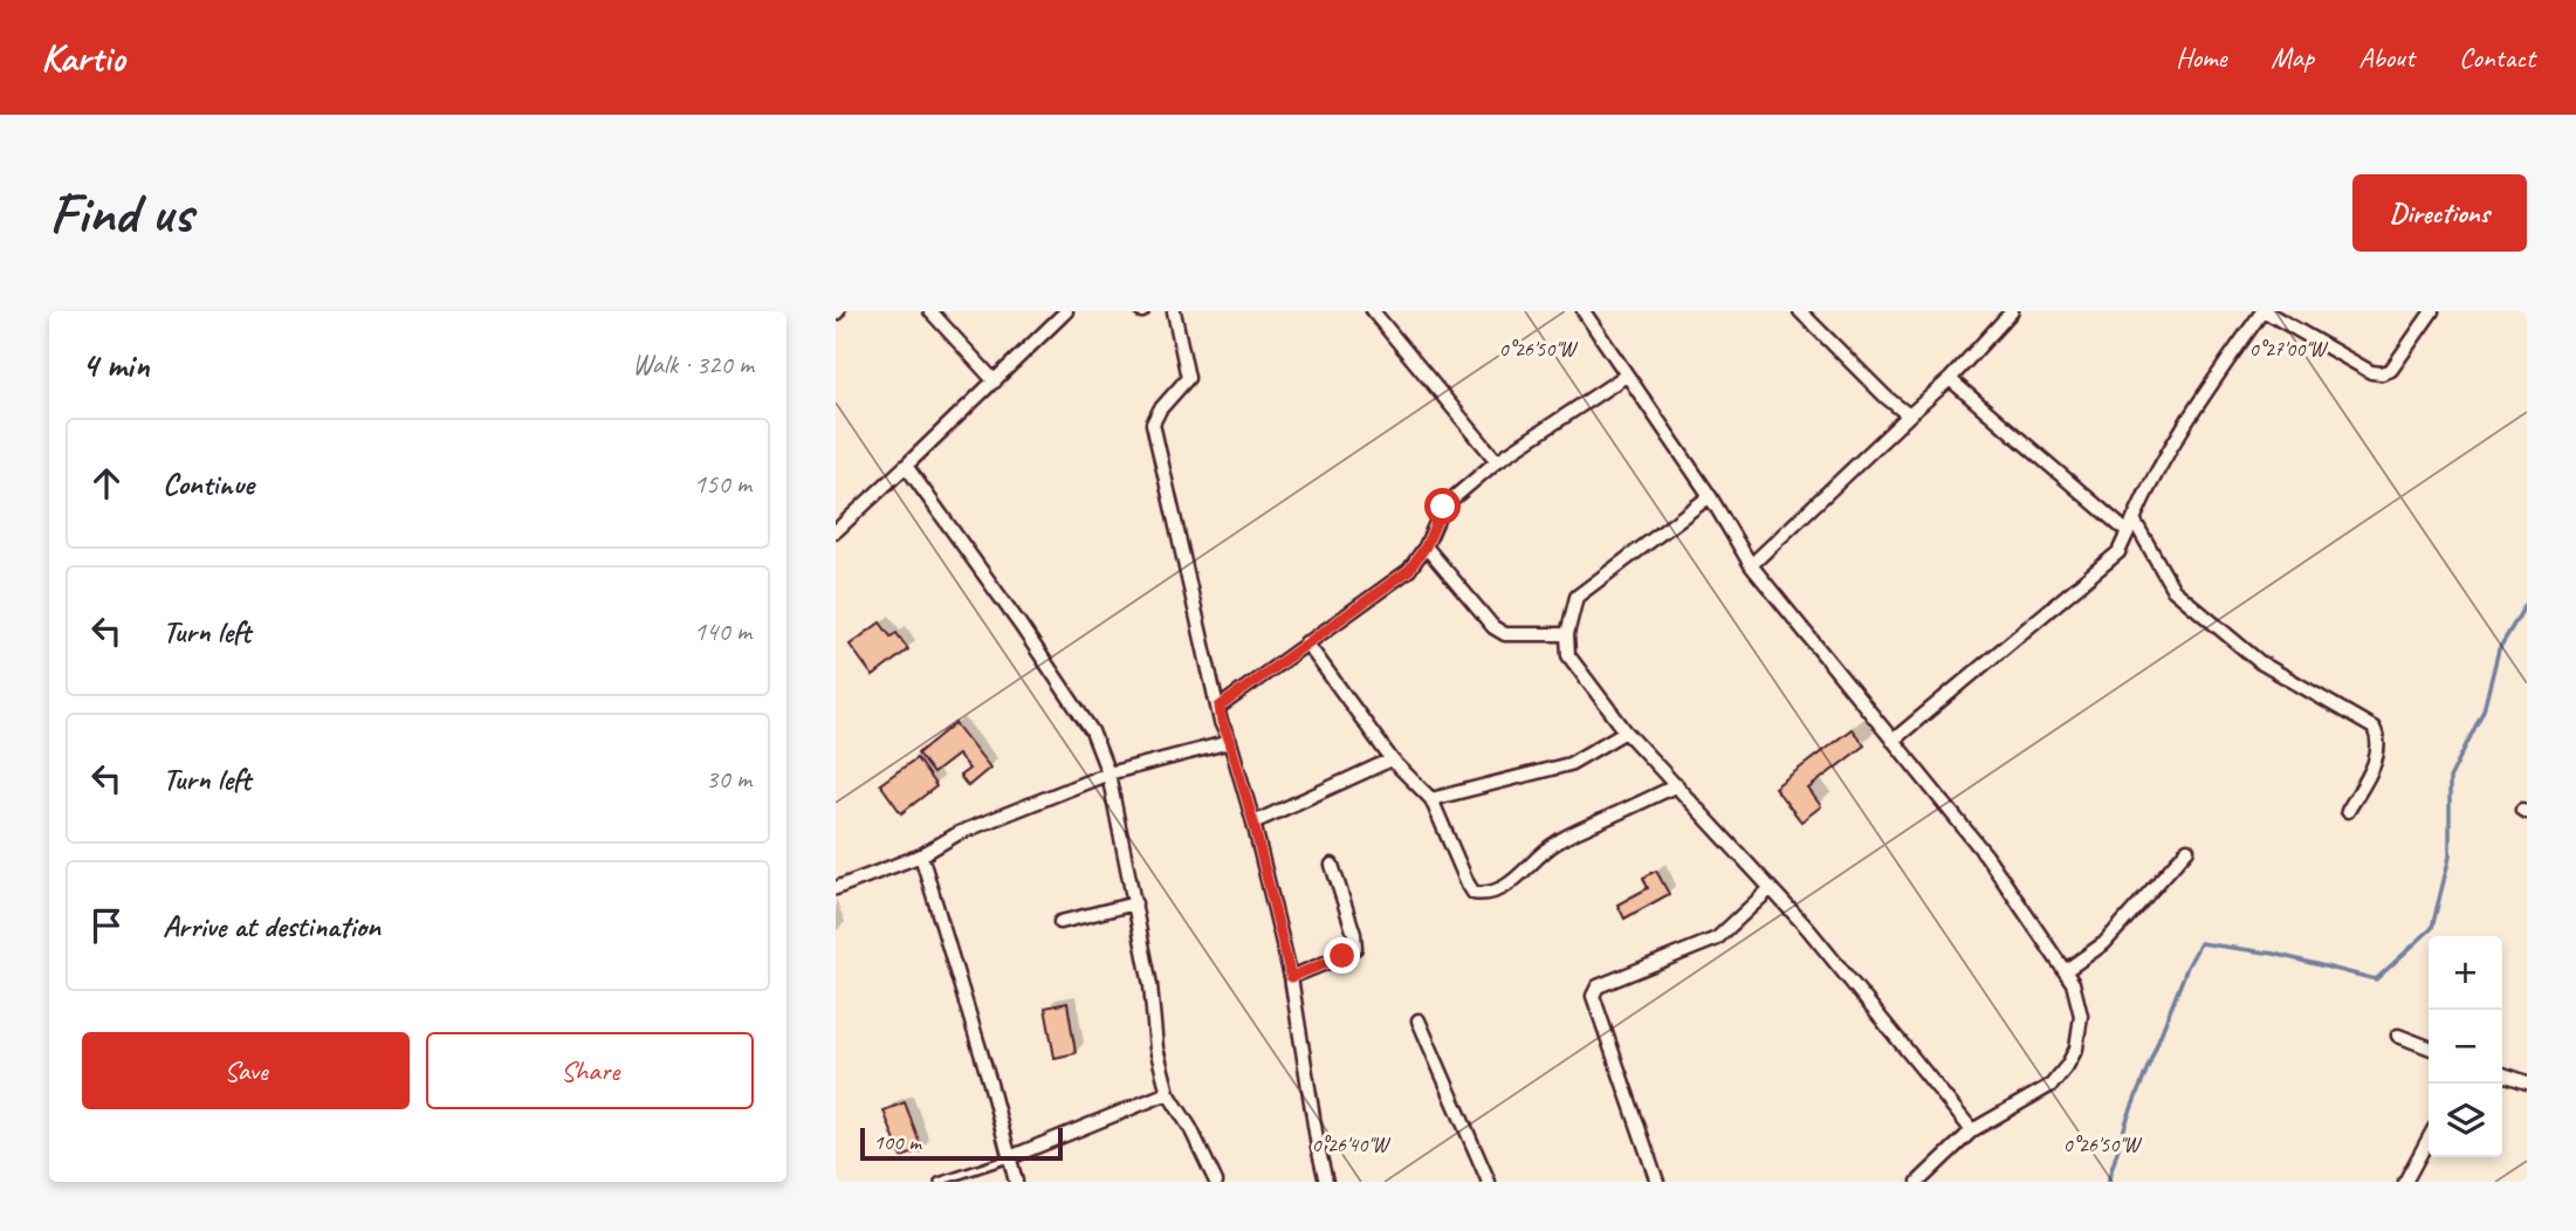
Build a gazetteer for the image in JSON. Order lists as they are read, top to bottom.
{
  "scale_bar": "100 m",
  "page": {
    "header": "Kartio",
    "nav": [
      "Home",
      "Map",
      "About",
      "Contact"
    ],
    "buttons": [
      "Directions",
      ["Save", "Share"]
    ],
    "title": "Find us",
    "heading": ["4 min", "Walk · 320 m"],
    "list": [
      ["Continue", "150 m"],
      ["Turn left", "140 m"],
      ["Turn left", "30 m"],
      "Arrive at destination"
    ],
    "map_buttons": ["+", "−"],
    "scale": "100 m"
  },
  "coordinates": ["0°26'50\"W", "0°27'00\"W", "0°26'40\"W"]
}
